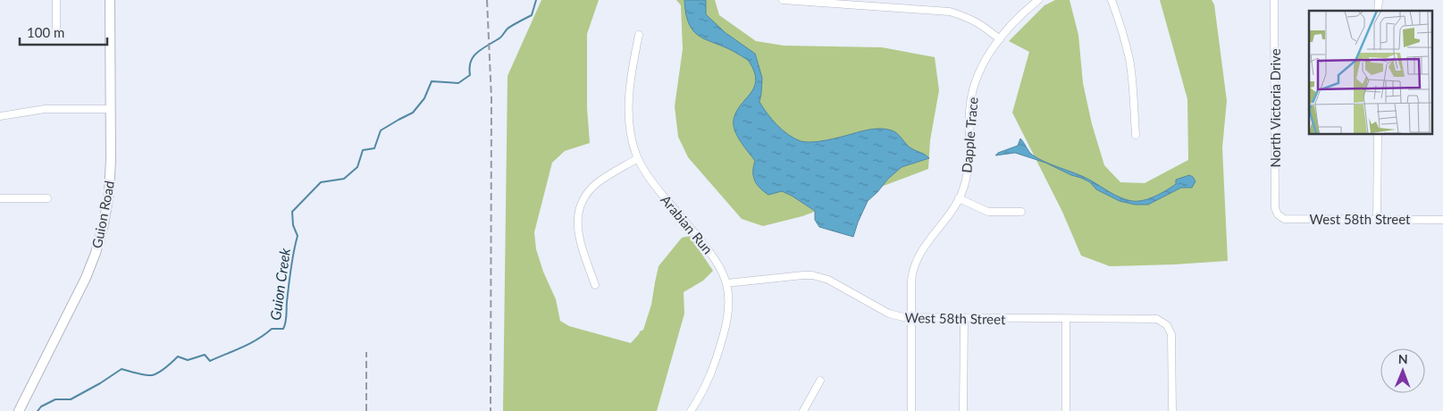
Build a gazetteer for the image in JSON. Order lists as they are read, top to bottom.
{
  "streets": {
    "street": [
      "North Victoria Drive",
      "Dapple Trace",
      "Guion Road",
      "West 58th Street",
      "Arabian Run"
    ]
  },
  "crossings": [
    ["North Victoria Drive", "West 58th Street"],
    ["Dapple Trace", "West 58th Street"],
    ["West 58th Street", "Arabian Run"]
  ],
  "water": ["Guion Creek"],
  "scale_bar": "100 m",
  "north": "top"
}
